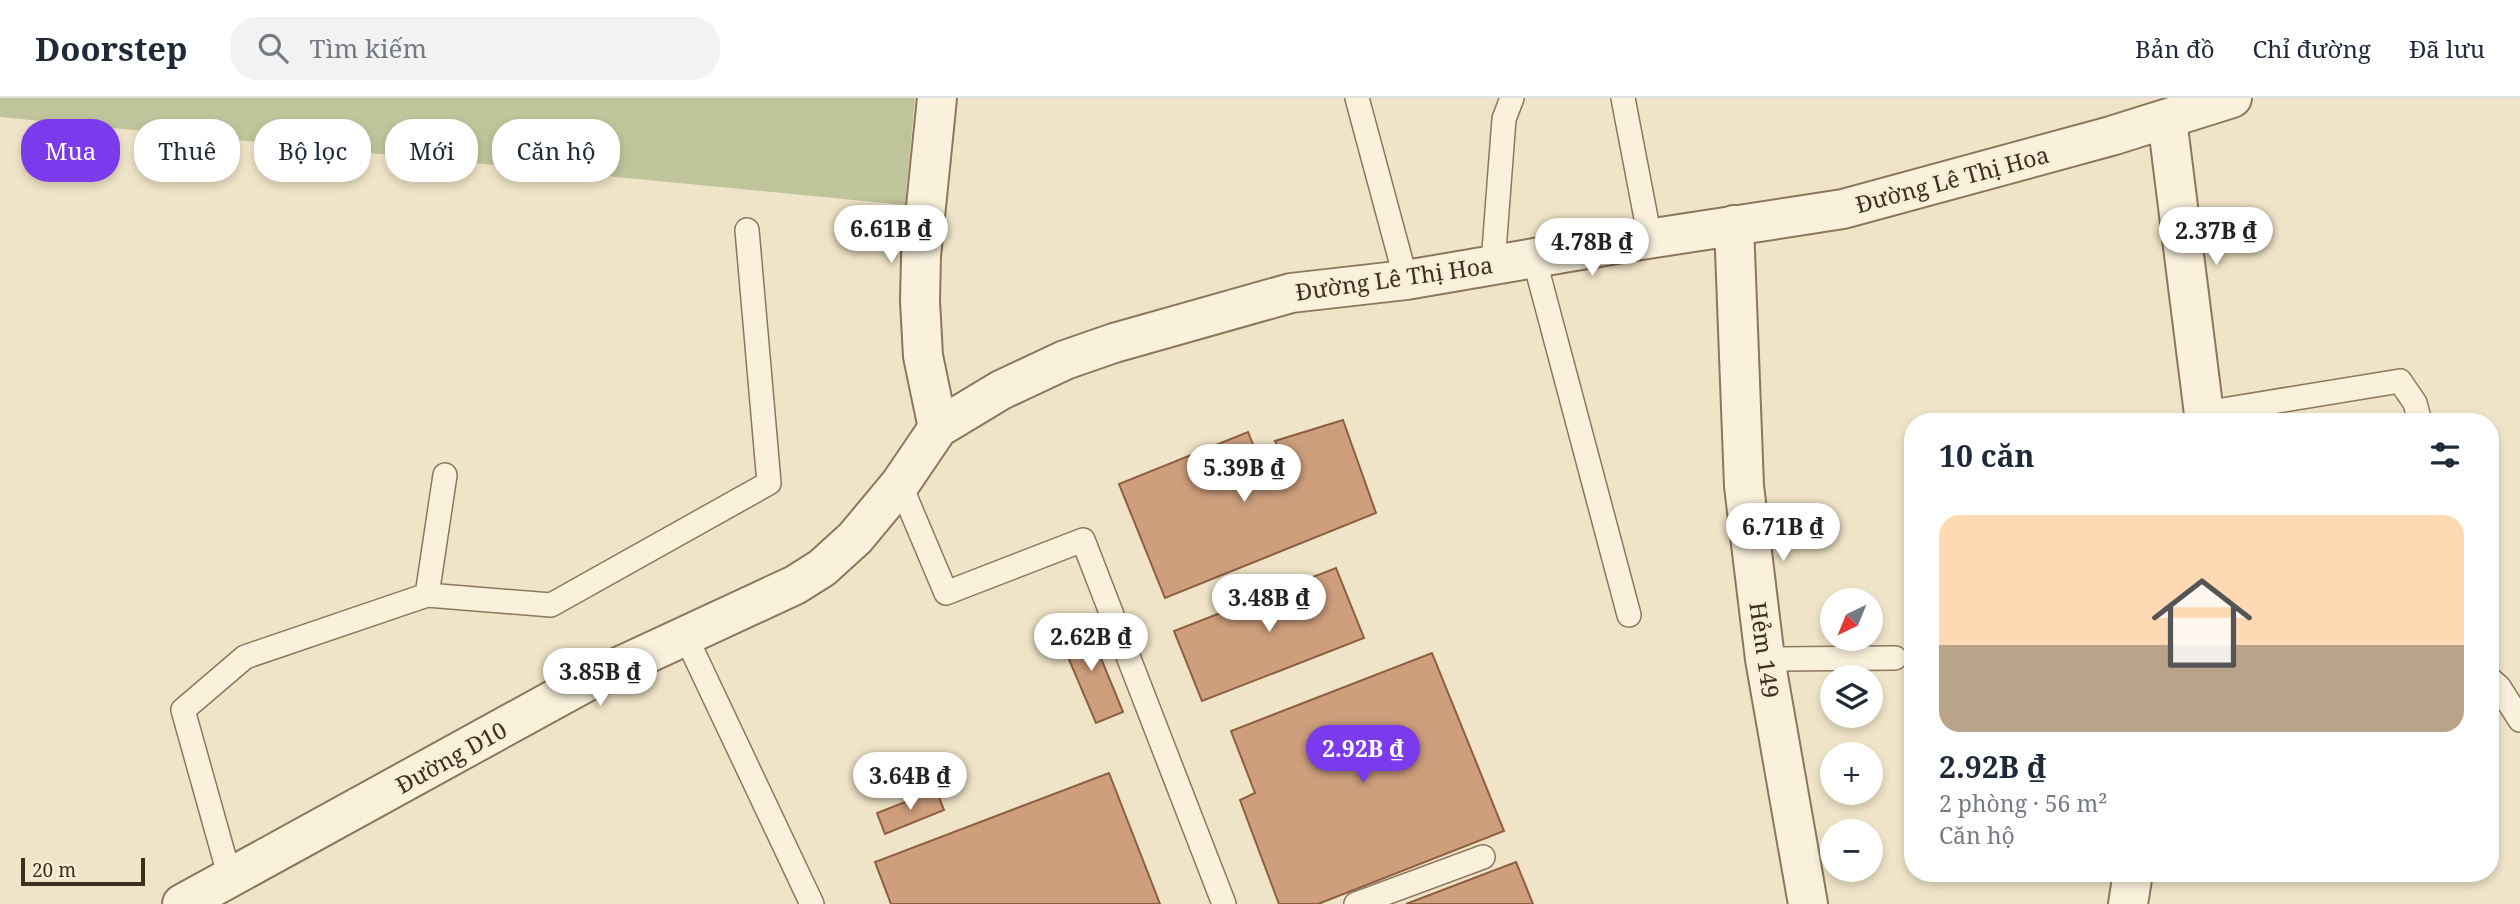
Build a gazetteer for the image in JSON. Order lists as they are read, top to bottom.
{
  "streets": {
    "street": ["Đường Lê Thị Hoa", "Hẻm 149", "Đường D10"]
  },
  "crossings": [
    ["Đường Lê Thị Hoa", "Hẻm 149"],
    ["Đường Lê Thị Hoa", "Đường D10"]
  ],
  "scale_bar": "20 m",
  "north": "bottom left",
  "page": {
    "header": "Doorstep",
    "search": "Tìm kiếm",
    "nav": ["Bản đồ", "Chỉ đường", "Đã lưu"],
    "chip": [
      "Mua",
      "Thuê",
      "Bộ lọc",
      "Mới",
      "Căn hộ"
    ],
    "price": [
      "6.61B ₫",
      "2.37B ₫",
      "4.78B ₫",
      "5.39B ₫",
      "6.71B ₫",
      "3.48B ₫",
      "2.62B ₫",
      "3.85B ₫",
      "2.92B ₫",
      "3.64B ₫"
    ],
    "heading": "10 căn",
    "list": [
      {
        "name": "2.92B ₫",
        "note": "2 phòng · 56 m² · Căn hộ"
      }
    ],
    "map_buttons": ["+", "−"],
    "scale": "20 m"
  }
}
